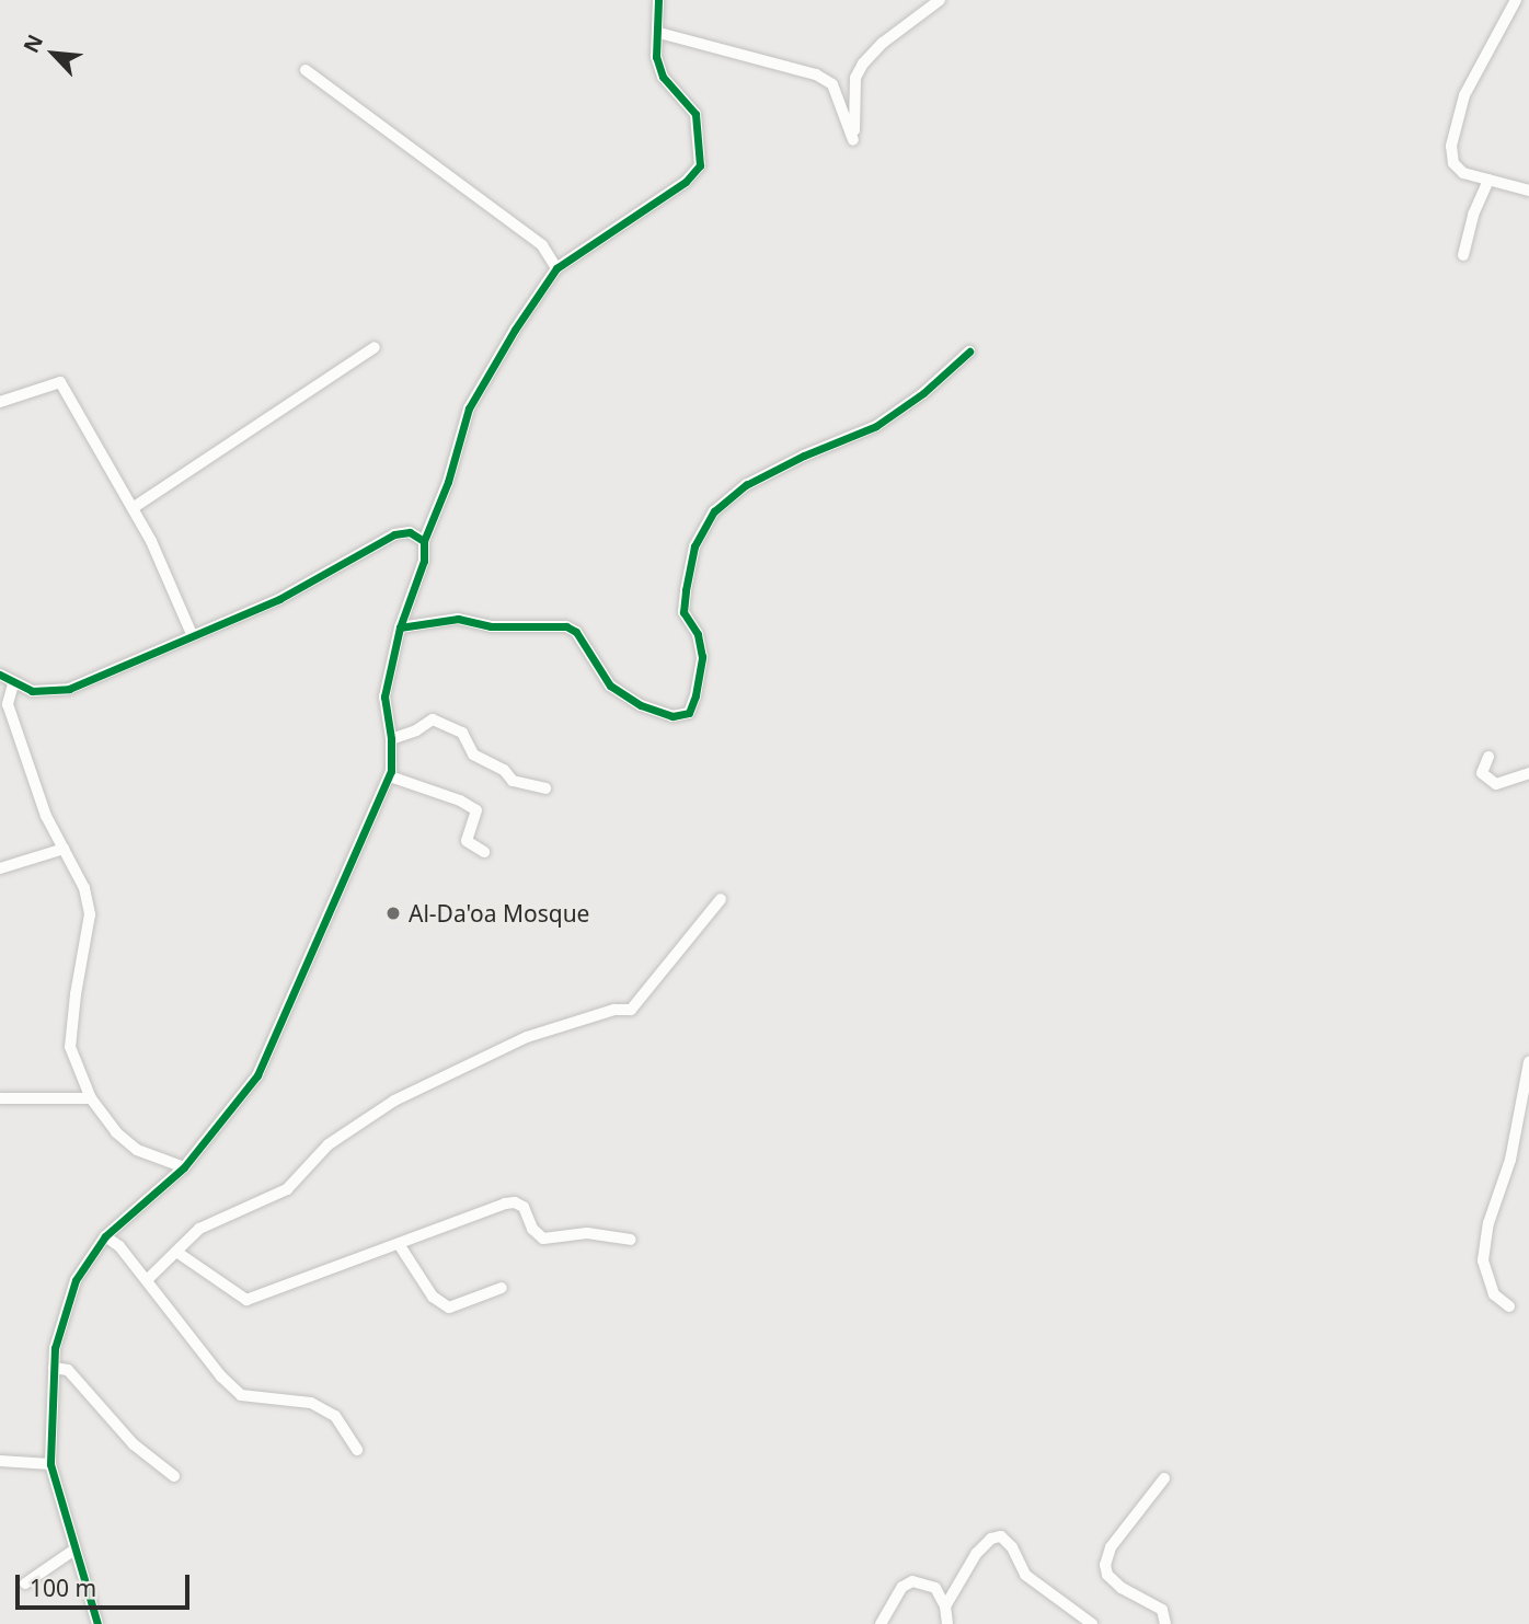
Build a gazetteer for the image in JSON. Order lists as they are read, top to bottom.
{
  "places": ["Al-Da'oa Mosque"],
  "scale_bar": "100 m",
  "north": "top left"
}
